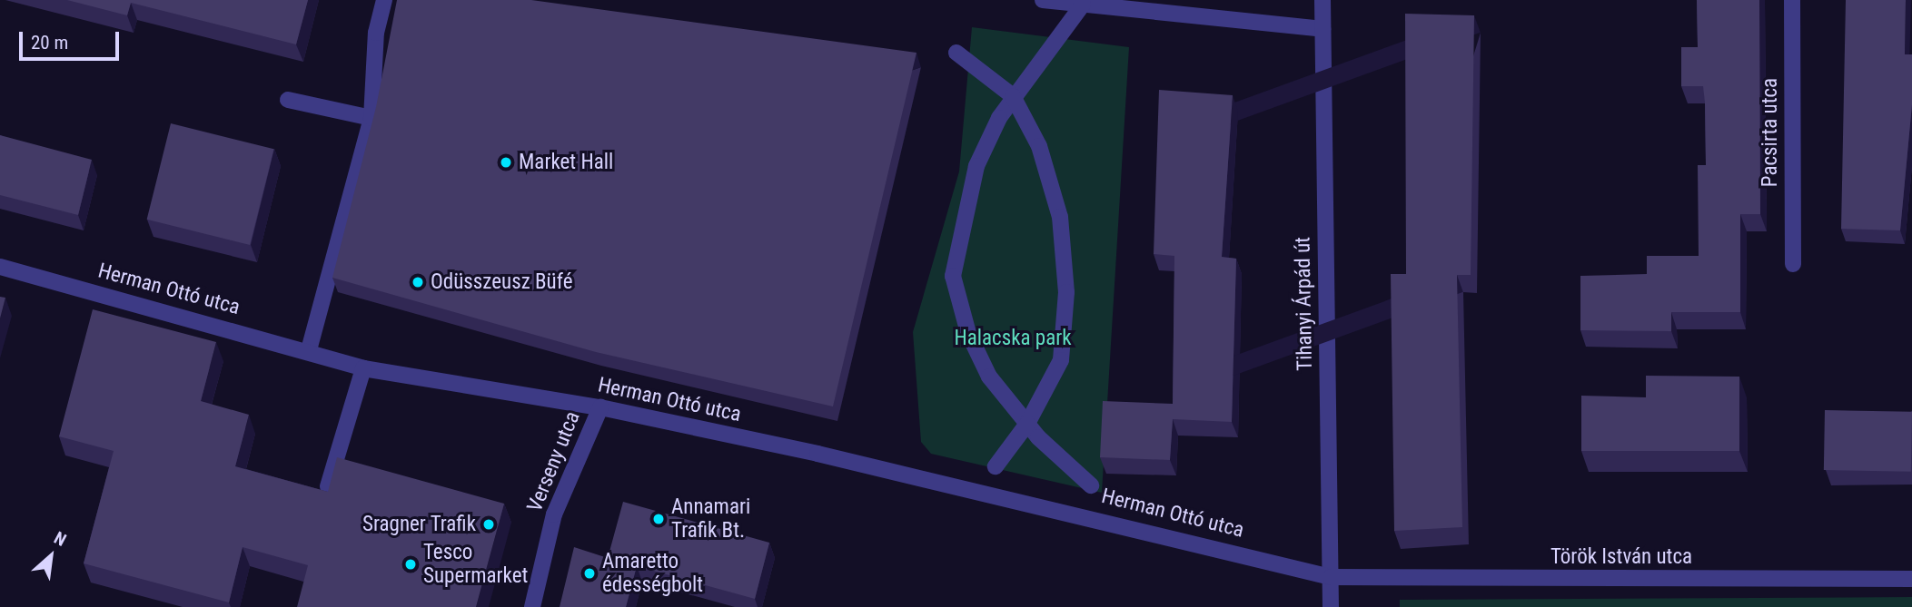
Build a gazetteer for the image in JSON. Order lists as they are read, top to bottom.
{
  "streets": {
    "street": [
      "Pacsirta utca",
      "Herman Ottó utca",
      "Tihanyi Árpád út",
      "Verseny utca",
      "Török István utca"
    ]
  },
  "crossings": [
    ["Herman Ottó utca", "Tihanyi Árpád út"],
    ["Herman Ottó utca", "Verseny utca"],
    ["Herman Ottó utca", "Török István utca"],
    ["Tihanyi Árpád út", "Török István utca"]
  ],
  "parks": ["Halacska park"],
  "places": [
    "Market Hall",
    "Odüsszeusz Büfé",
    "Annamari Trafik Bt.",
    "Sragner Trafik",
    "Tesco Supermarket",
    "Amaretto édességbolt"
  ],
  "scale_bar": "20 m",
  "north": "top right"
}
